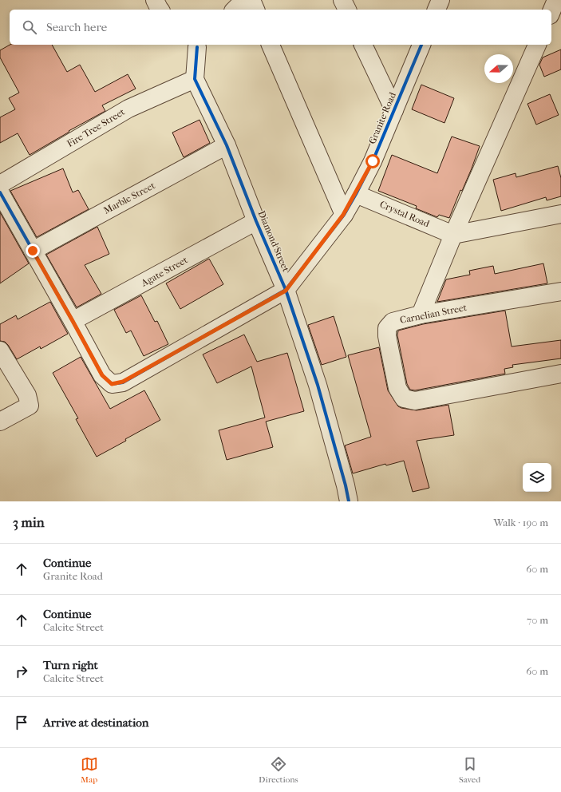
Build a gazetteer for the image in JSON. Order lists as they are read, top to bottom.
{
  "streets": {
    "street": [
      "Granite Road",
      "Fire Tree Street",
      "Marble Street",
      "Crystal Road",
      "Diamond Street",
      "Agate Street",
      "Carnelian Street"
    ]
  },
  "crossings": [
    ["Granite Road", "Crystal Road"],
    ["Granite Road", "Diamond Street"],
    ["Fire Tree Street", "Diamond Street"],
    ["Marble Street", "Diamond Street"],
    ["Diamond Street", "Agate Street"]
  ],
  "north": "left",
  "page": {
    "search": "Search here",
    "heading": ["3 min", "Walk · 190 m"],
    "list": [
      ["Continue", "Granite Road", "60 m"],
      ["Continue", "Calcite Street", "70 m"],
      ["Turn right", "Calcite Street", "60 m"],
      "Arrive at destination"
    ],
    "nav": ["Map", "Directions", "Saved"]
  }
}
